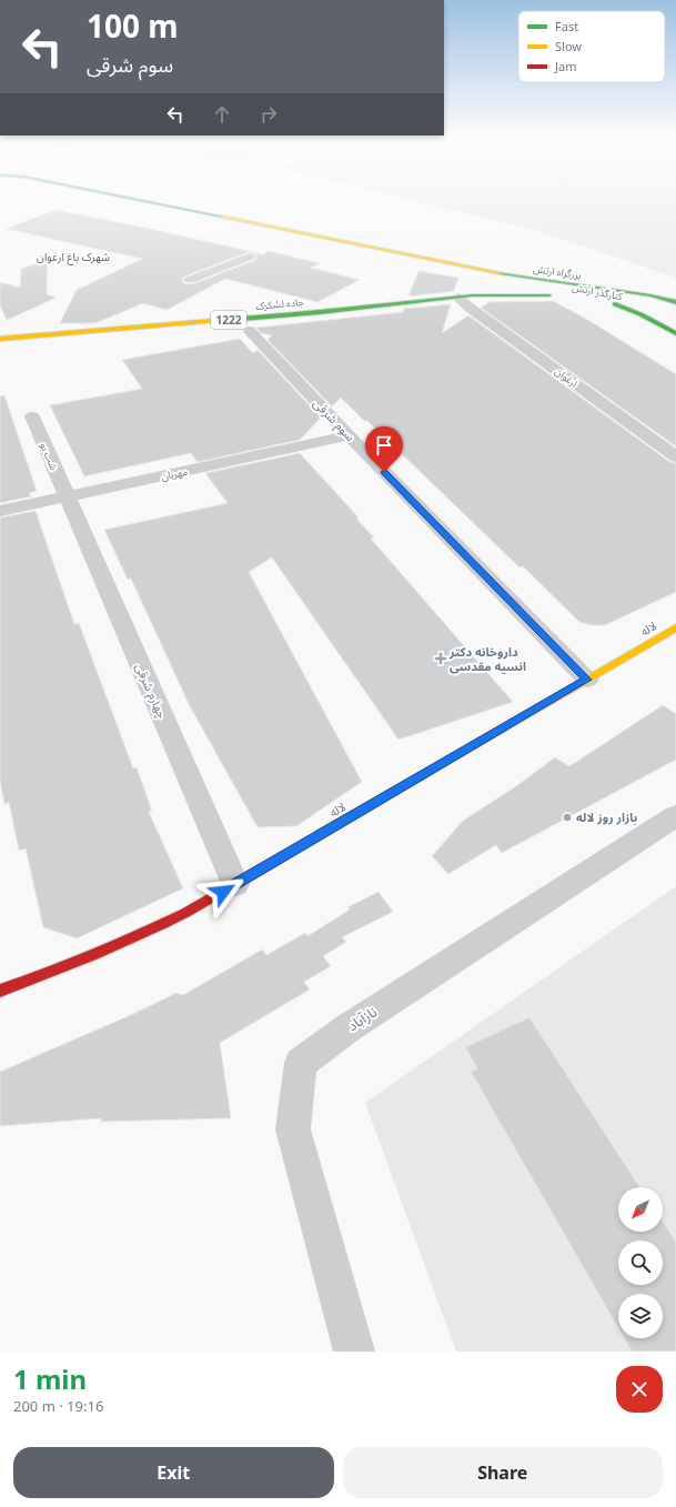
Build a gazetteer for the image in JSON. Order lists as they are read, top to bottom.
{
  "streets": {
    "main road": [
      "بزرگراه ارتش",
      "کنارگذر ارتش",
      "جاده لشکرک",
      "1222",
      "لاله"
    ],
    "street": [
      "ارغوان",
      "سوم شرقی",
      "شب بو",
      "مهربان",
      "چهارم شرقی",
      "نازآباد"
    ]
  },
  "crossings": [
    ["بزرگراه ارتش", "1222"],
    ["جاده لشکرک", "1222"],
    ["جاده لشکرک", "ارغوان"],
    ["1222", "ارغوان"],
    ["سوم شرقی", "مهربان"],
    ["سوم شرقی", "لاله"],
    ["شب بو", "مهربان"],
    ["شب بو", "چهارم شرقی"],
    ["مهربان", "چهارم شرقی"],
    ["لاله", "چهارم شرقی"]
  ],
  "districts": ["شهرک باغ ارغوان"],
  "places": {
    "health": ["داروخانه دکتر انسیه مقدسی"],
    "other": ["بازار روز لاله"]
  },
  "legend": ["Fast", "Slow", "Jam"],
  "north": "bottom left",
  "page": {
    "turn": ["100 m", "سوم شرقی"],
    "heading": ["1 min", "200 m · 19:16"],
    "buttons": ["Exit", "Share"]
  }
}
